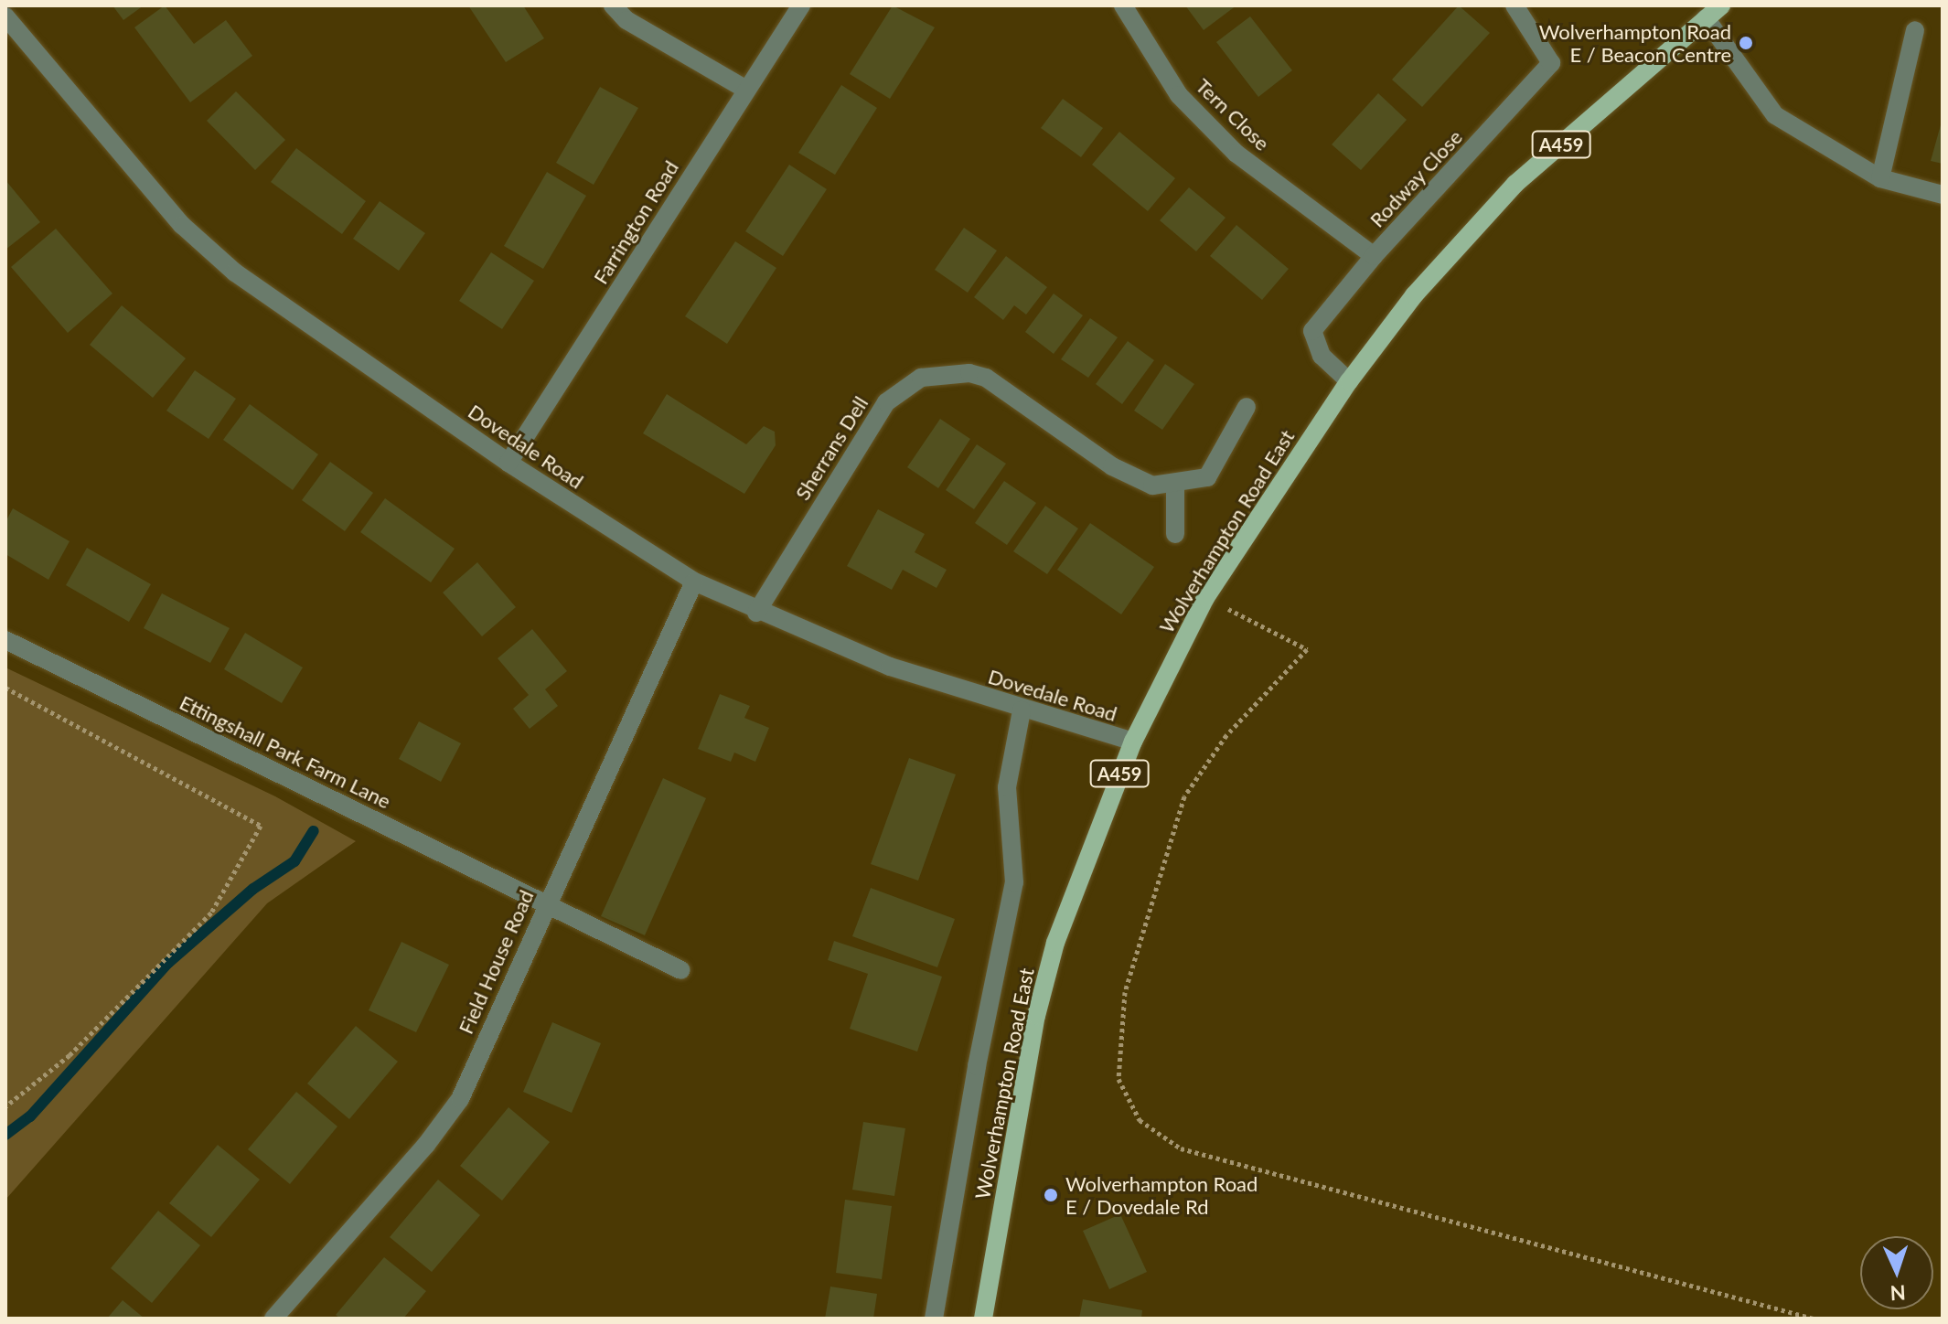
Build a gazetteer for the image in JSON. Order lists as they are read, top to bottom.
{
  "streets": {
    "main road": ["A459", "Wolverhampton Road East"],
    "street": [
      "Tern Close",
      "Rodway Close",
      "Farrington Road",
      "Dovedale Road",
      "Sherrans Dell",
      "Ettingshall Park Farm Lane",
      "Field House Road"
    ]
  },
  "crossings": [
    ["Tern Close", "Rodway Close"],
    ["A459", "Wolverhampton Road East"],
    ["Rodway Close", "Wolverhampton Road East"],
    ["Farrington Road", "Dovedale Road"],
    ["Dovedale Road", "Sherrans Dell"],
    ["Dovedale Road", "Wolverhampton Road East"],
    ["Dovedale Road", "Field House Road"],
    ["Ettingshall Park Farm Lane", "Field House Road"]
  ],
  "places": ["Wolverhampton Road E / Beacon Centre", "Wolverhampton Road E / Dovedale Rd"],
  "north": "bottom"
}
